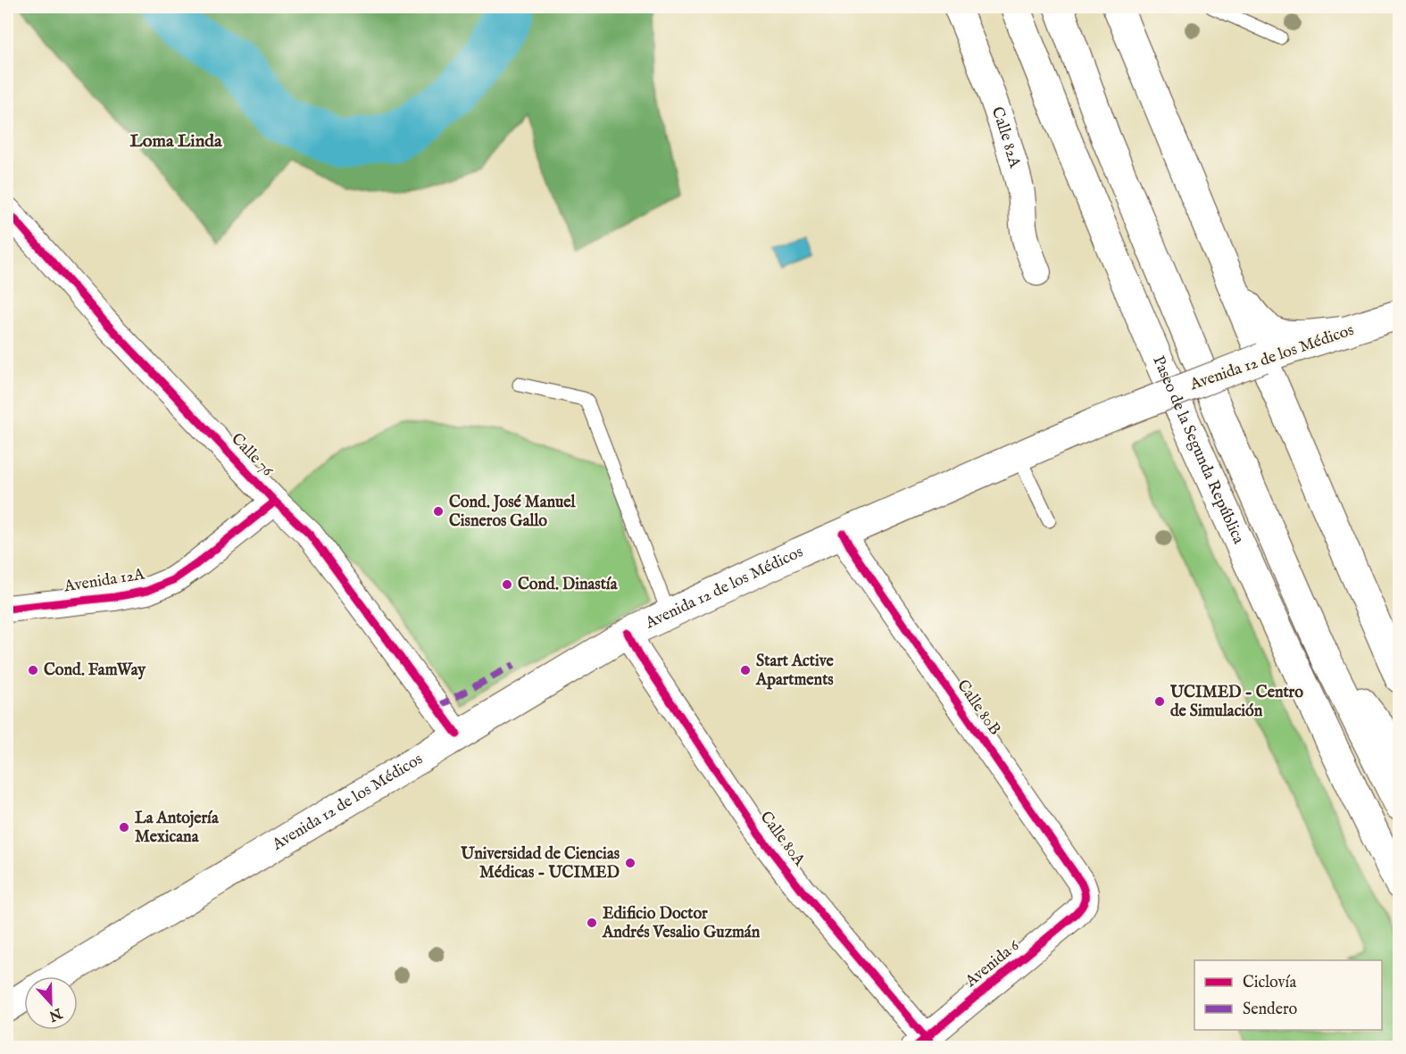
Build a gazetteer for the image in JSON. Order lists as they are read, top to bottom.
{
  "streets": {
    "main road": ["Avenida 12 de los Médicos", "Paseo de la Segunda República"],
    "street": [
      "Calle 82A",
      "Calle 76",
      "Avenida 12A",
      "Calle 80B",
      "Calle 80A",
      "Avenida 6"
    ]
  },
  "crossings": [
    ["Avenida 12 de los Médicos", "Calle 76"],
    ["Avenida 12 de los Médicos", "Calle 80B"],
    ["Avenida 12 de los Médicos", "Calle 80A"],
    ["Calle 76", "Avenida 12A"],
    ["Calle 80B", "Avenida 6"],
    ["Calle 80A", "Avenida 6"]
  ],
  "districts": ["Loma Linda"],
  "places": [
    "Cond. José Manuel Cisneros Gallo",
    "Cond. Dinastía",
    "Cond. FamWay",
    "Start Active Apartments",
    "UCIMED - Centro de Simulación",
    "La Antojería Mexicana",
    "Universidad de Ciencias Médicas - UCIMED",
    "Edificio Doctor Andrés Vesalio Guzmán"
  ],
  "legend": ["Ciclovía", "Sendero"],
  "north": "bottom"
}
